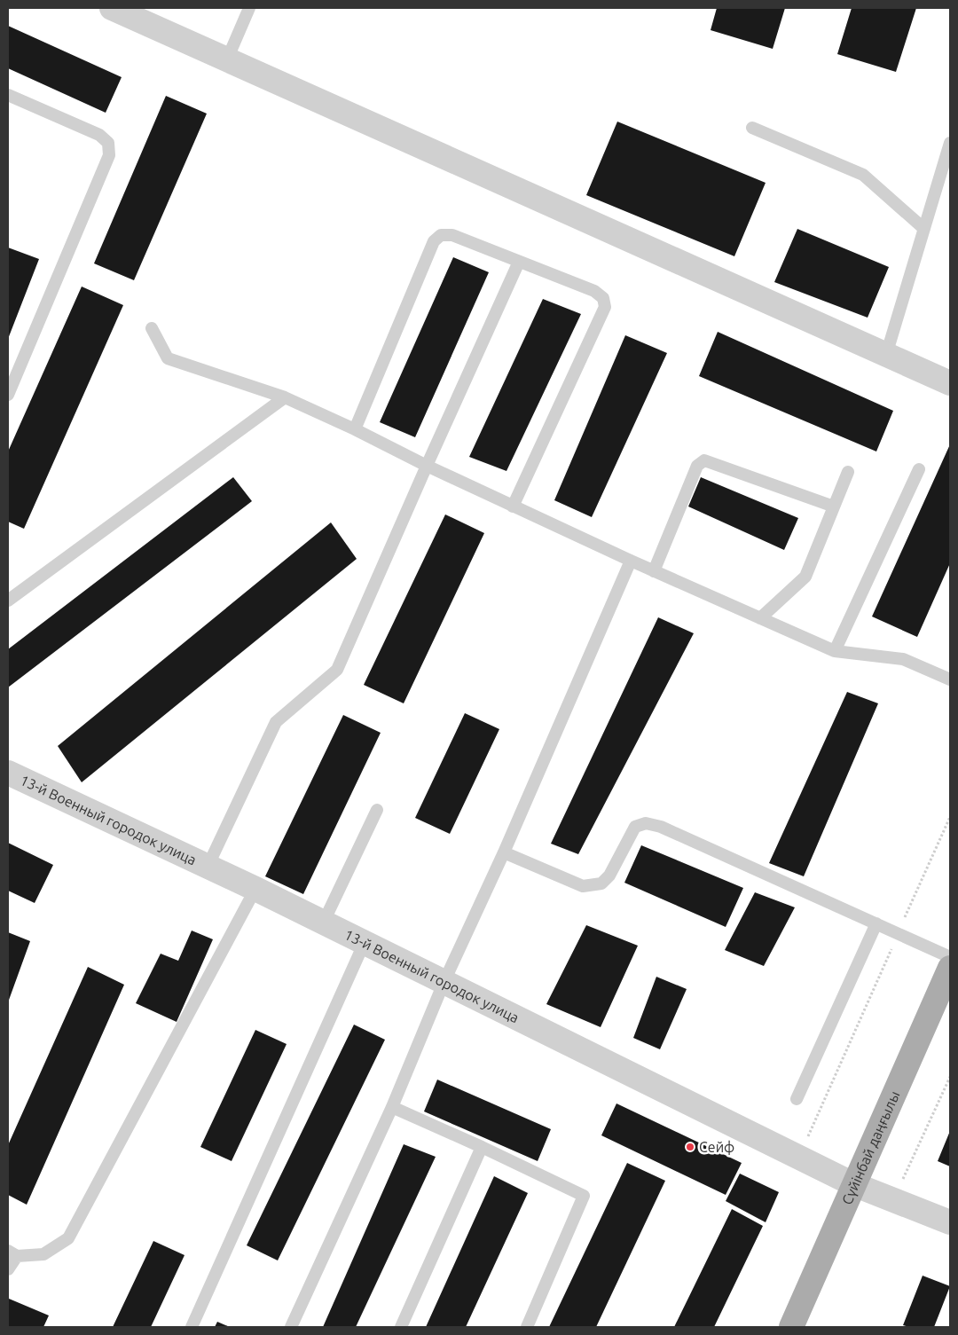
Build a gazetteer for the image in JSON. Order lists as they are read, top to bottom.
{
  "streets": {
    "main road": ["Сүйінбай даңғылы"],
    "street": ["13-й Военный городок улица"]
  },
  "crossings": [
    ["13-й Военный городок улица", "Сүйінбай даңғылы"]
  ],
  "places": ["Сейф"]
}
